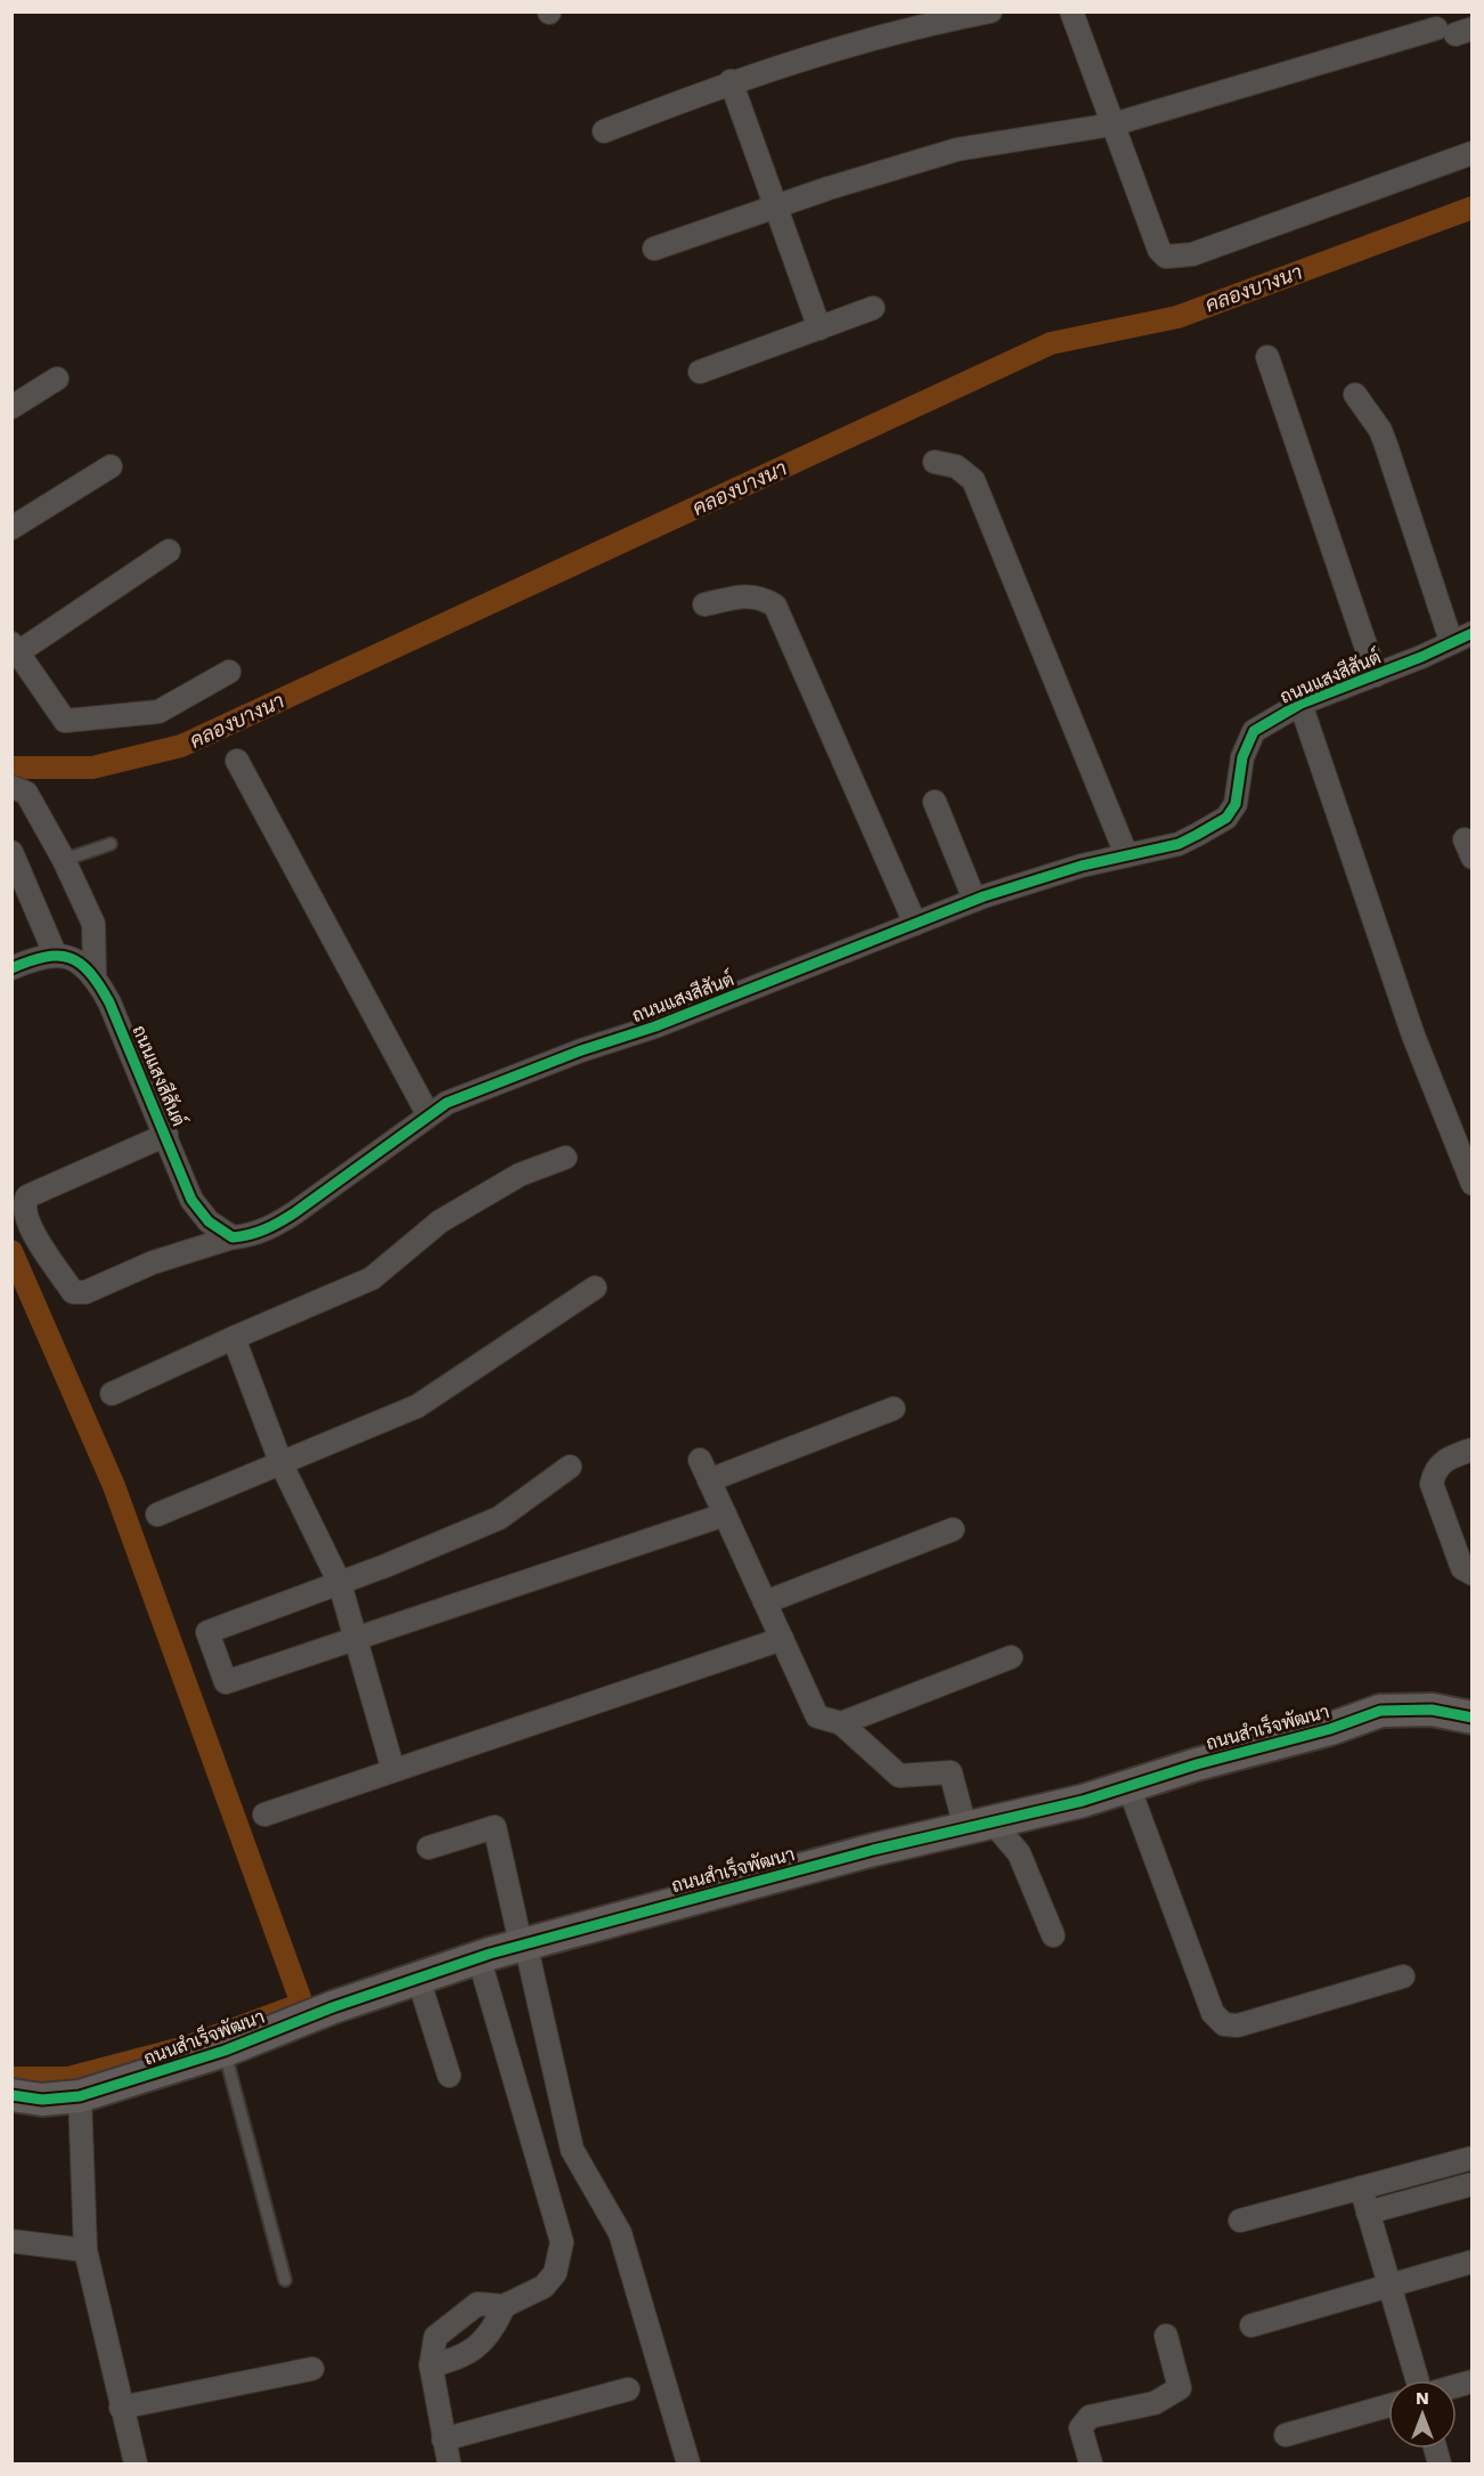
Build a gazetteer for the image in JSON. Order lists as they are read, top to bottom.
{
  "streets": {
    "street": ["ถนนแสงสีสันต์", "ถนนสำเร็จพัฒนา"]
  },
  "water": ["คลองบางนา"],
  "north": "top"
}
